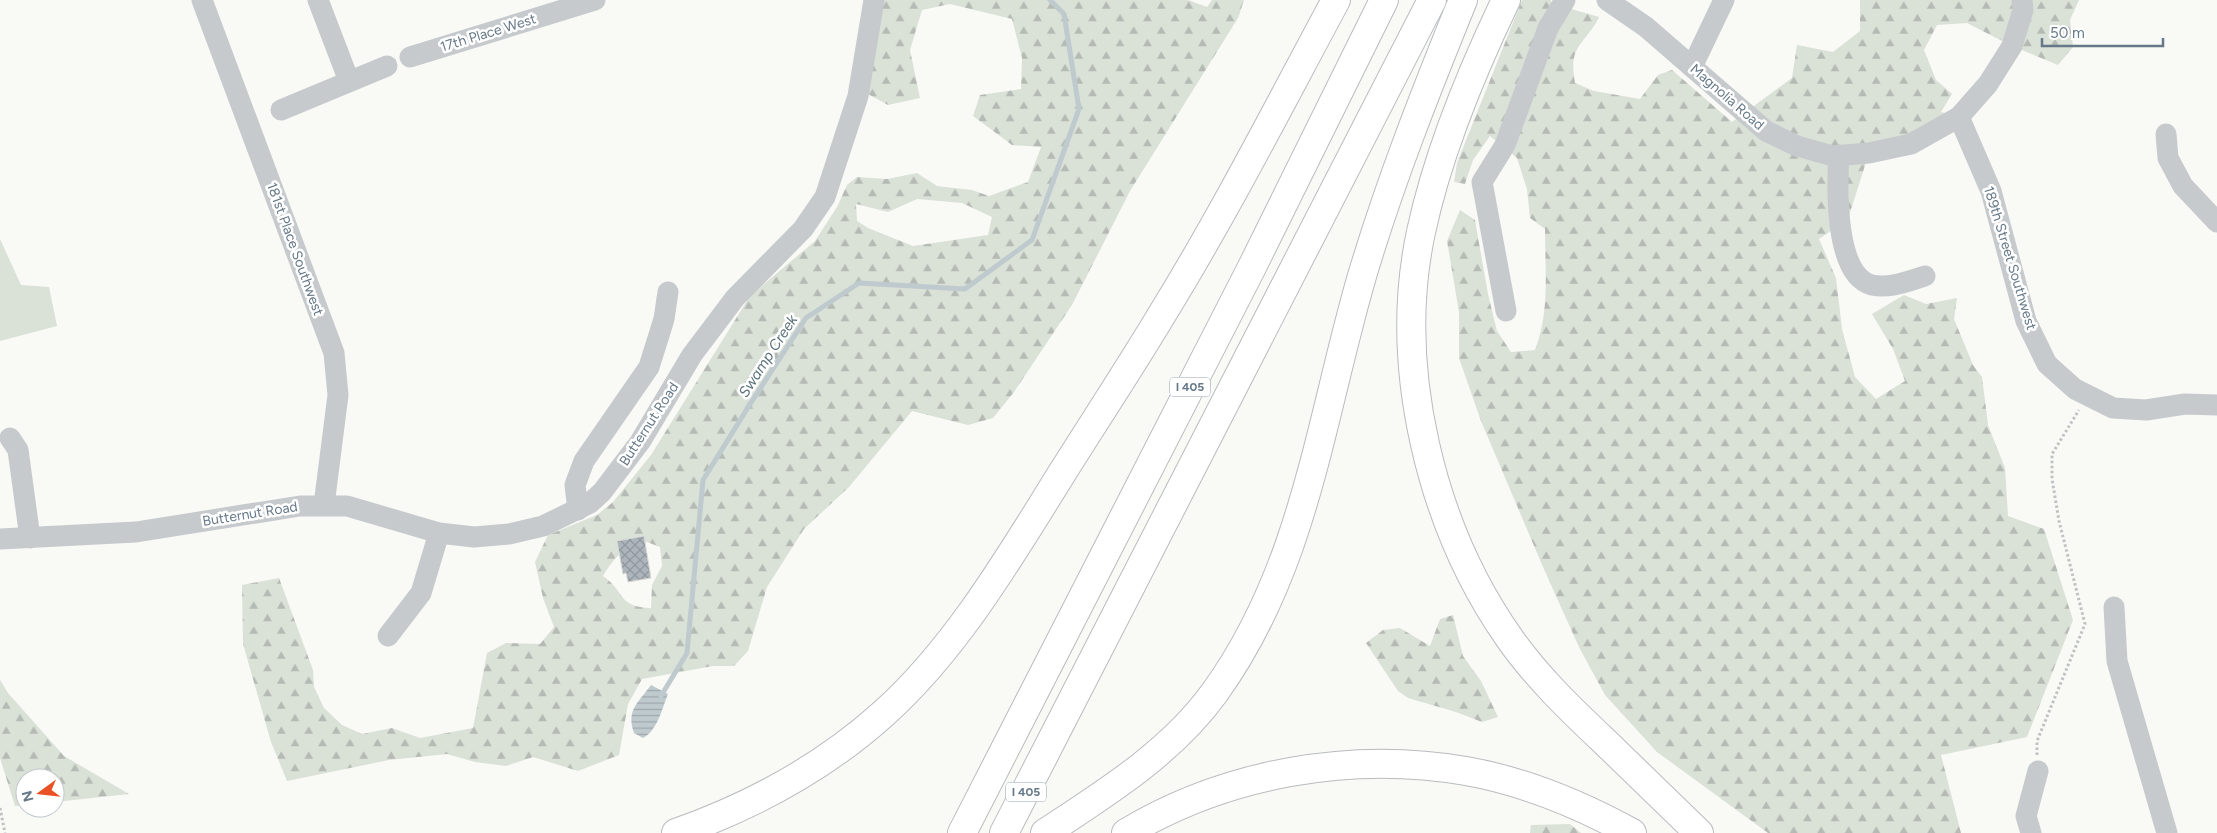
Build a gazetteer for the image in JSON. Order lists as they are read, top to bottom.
{
  "streets": {
    "highway": ["I 405"],
    "street": [
      "17th Place West",
      "Magnolia Road",
      "181st Place Southwest",
      "189th Street Southwest",
      "Butternut Road"
    ]
  },
  "crossings": [
    ["Magnolia Road", "189th Street Southwest"],
    ["181st Place Southwest", "Butternut Road"]
  ],
  "water": ["Swamp Creek"],
  "scale_bar": "50 m",
  "north": "left"
}
